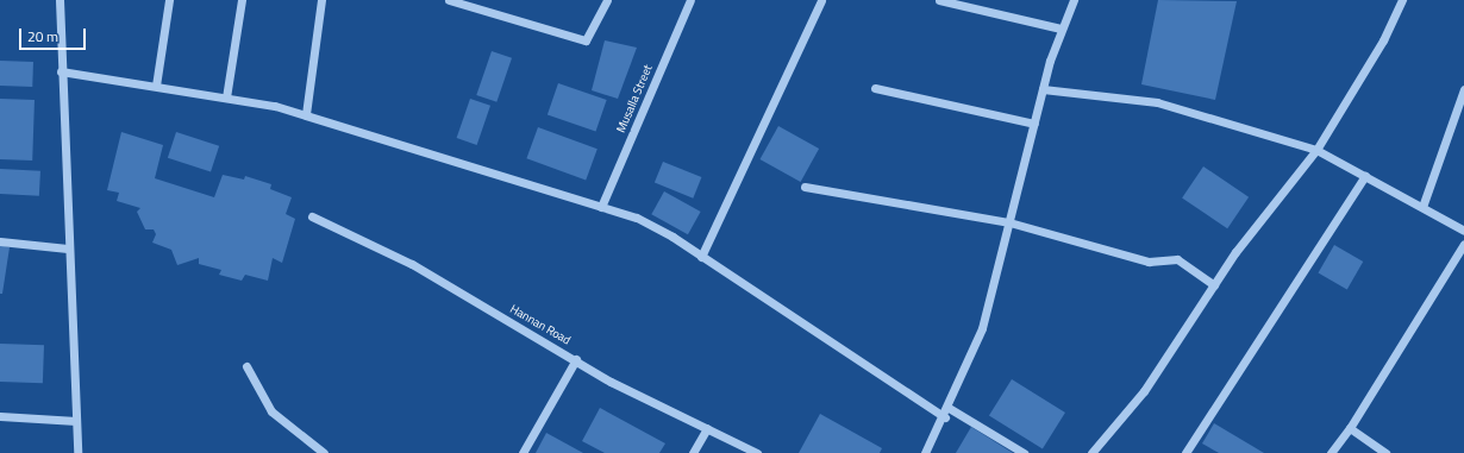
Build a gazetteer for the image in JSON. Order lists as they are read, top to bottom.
{
  "streets": {
    "street": ["Musalla Street", "Hannan Road"]
  },
  "scale_bar": "20 m"
}
